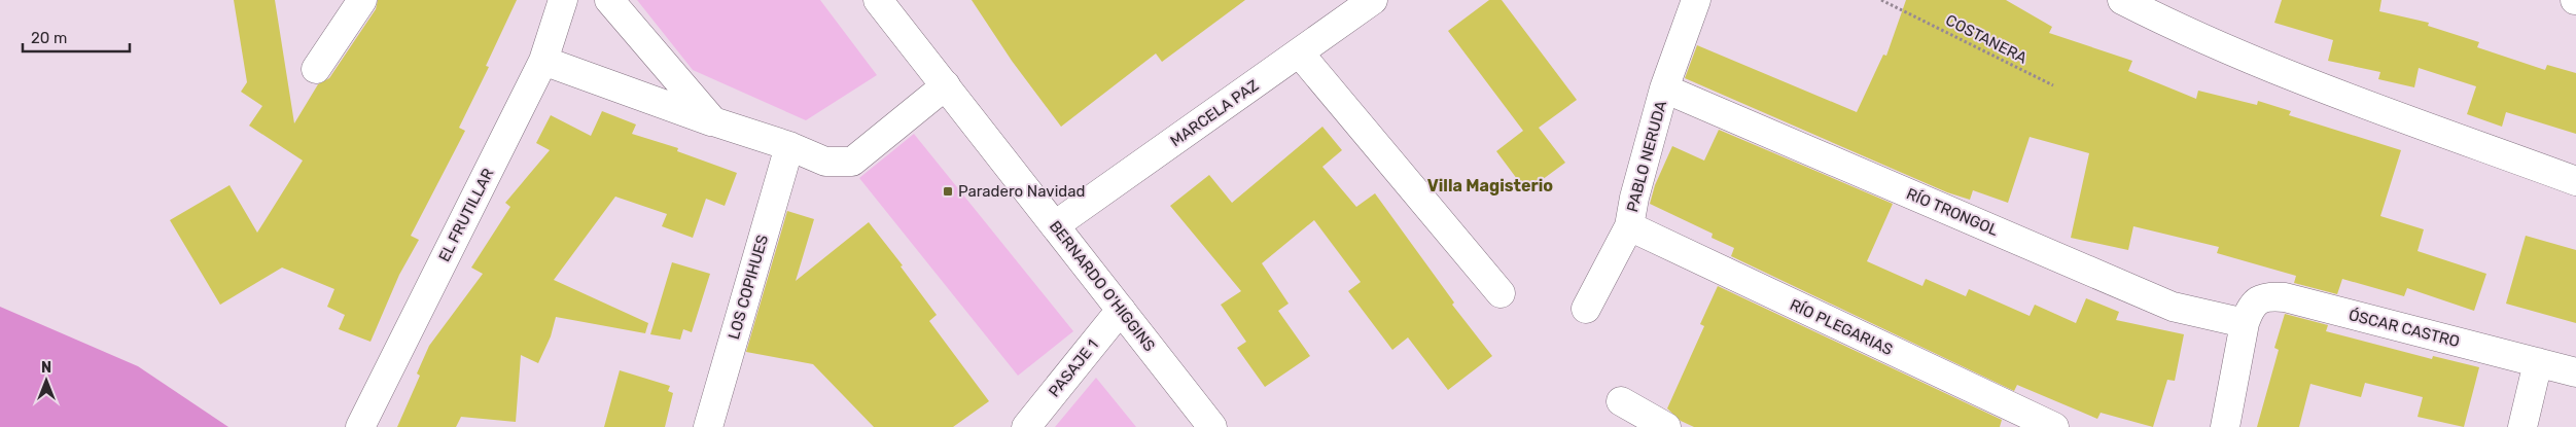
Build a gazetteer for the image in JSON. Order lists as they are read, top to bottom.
{
  "streets": {
    "street": [
      "MARCELA PAZ",
      "PABLO NERUDA",
      "RÍO TRONGOL",
      "EL FRUTILLAR",
      "BERNARDO O'HIGGINS",
      "LOS COPIHUES",
      "RÍO PLEGARIAS",
      "ÓSCAR CASTRO",
      "PASAJE 1"
    ],
    "path": ["COSTANERA"]
  },
  "crossings": [
    ["MARCELA PAZ", "BERNARDO O'HIGGINS"],
    ["PABLO NERUDA", "RÍO TRONGOL"],
    ["PABLO NERUDA", "RÍO PLEGARIAS"],
    ["RÍO TRONGOL", "ÓSCAR CASTRO"],
    ["BERNARDO O'HIGGINS", "PASAJE 1"]
  ],
  "districts": ["Villa Magisterio"],
  "places": {
    "transit": ["Paradero Navidad"]
  },
  "scale_bar": "20 m",
  "north": "top"
}
